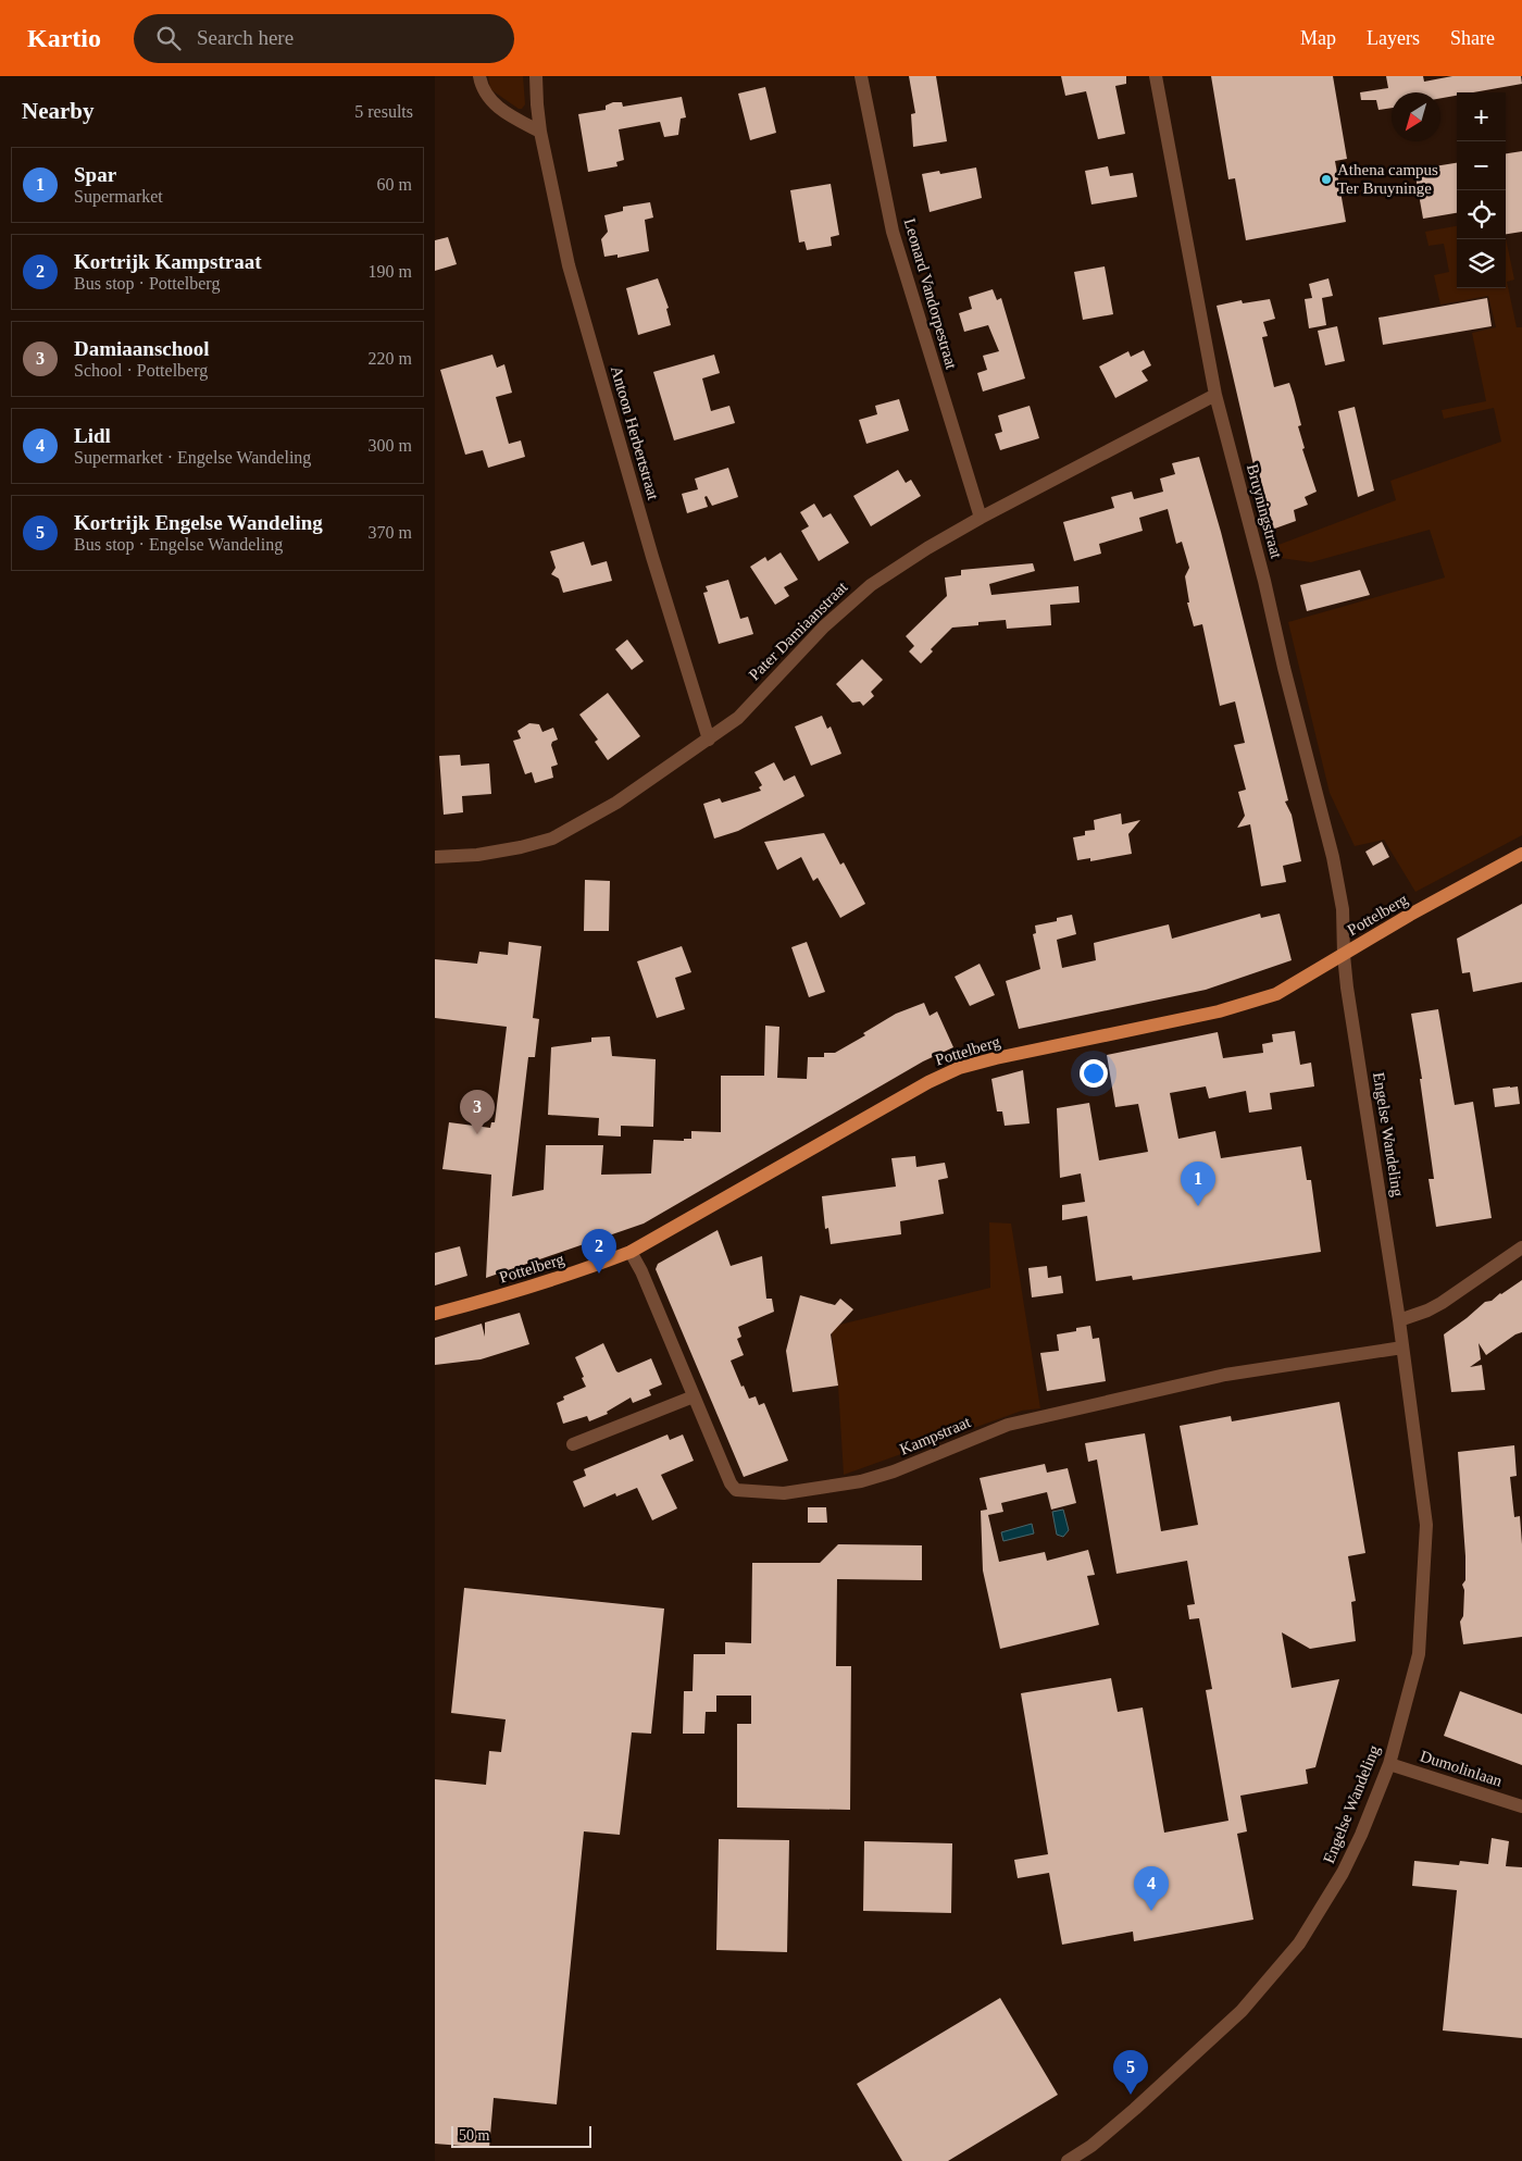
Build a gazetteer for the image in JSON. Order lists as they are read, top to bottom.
{
  "streets": {
    "main road": ["Pottelberg"],
    "street": [
      "Leonard Vandorpestraat",
      "Antoon Herbertstraat",
      "Bruyningstraat",
      "Pater Damiaanstraat",
      "Engelse Wandeling",
      "Kampstraat",
      "Dumolinlaan"
    ]
  },
  "crossings": [
    ["Leonard Vandorpestraat", "Pater Damiaanstraat"],
    ["Antoon Herbertstraat", "Pater Damiaanstraat"],
    ["Bruyningstraat", "Pater Damiaanstraat"],
    ["Bruyningstraat", "Pottelberg"],
    ["Bruyningstraat", "Engelse Wandeling"],
    ["Pottelberg", "Engelse Wandeling"],
    ["Pottelberg", "Kampstraat"],
    ["Engelse Wandeling", "Kampstraat"],
    ["Engelse Wandeling", "Dumolinlaan"]
  ],
  "places": ["Athena campus Ter Bruyninge"],
  "scale_bar": "50 m",
  "north": "bottom left",
  "page": {
    "header": "Kartio",
    "search": "Search here",
    "nav": ["Map", "Layers", "Share"],
    "heading": ["Nearby", "5 results"],
    "map_buttons": ["+", "−"],
    "list": [
      {
        "mark": "1",
        "name": "Spar",
        "note": "Supermarket",
        "value": "60 m"
      },
      {
        "mark": "2",
        "name": "Kortrijk Kampstraat",
        "note": "Bus stop · Pottelberg",
        "value": "190 m"
      },
      {
        "mark": "3",
        "name": "Damiaanschool",
        "note": "School · Pottelberg",
        "value": "220 m"
      },
      {
        "mark": "4",
        "name": "Lidl",
        "note": "Supermarket · Engelse Wandeling",
        "value": "300 m"
      },
      {
        "mark": "5",
        "name": "Kortrijk Engelse Wandeling",
        "note": "Bus stop · Engelse Wandeling",
        "value": "370 m"
      }
    ],
    "pins": [
      "3",
      "1",
      "2",
      "4",
      "5"
    ],
    "scale": "50 m"
  }
}
